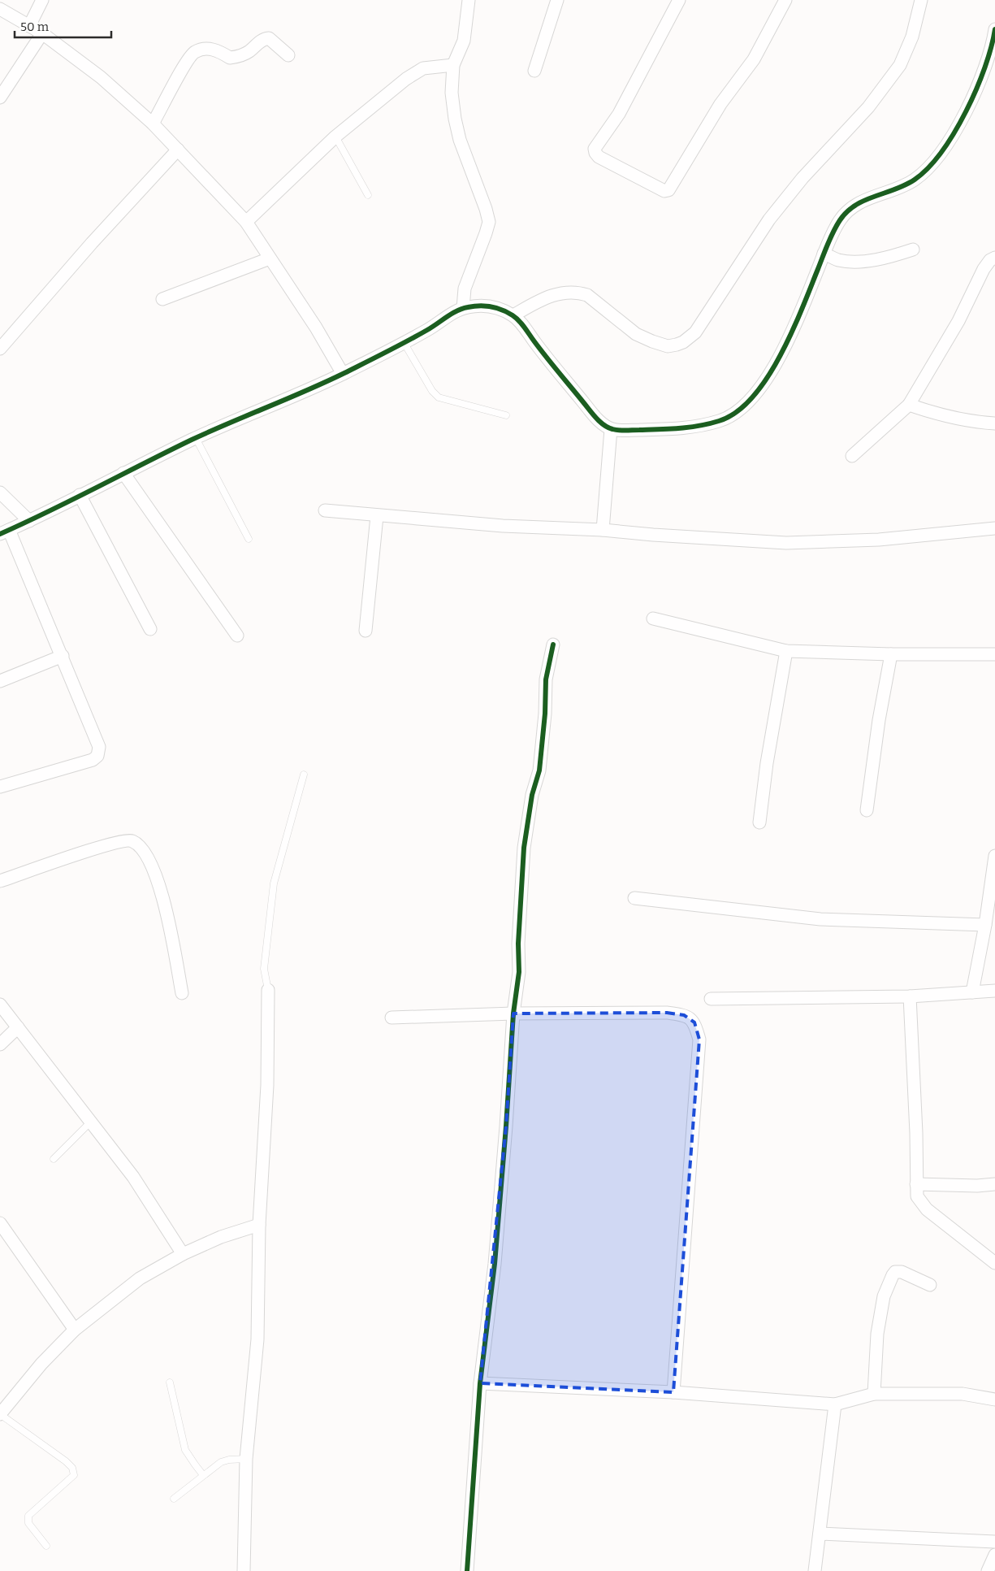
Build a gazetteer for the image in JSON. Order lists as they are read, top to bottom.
{
  "scale_bar": "50 m"
}
